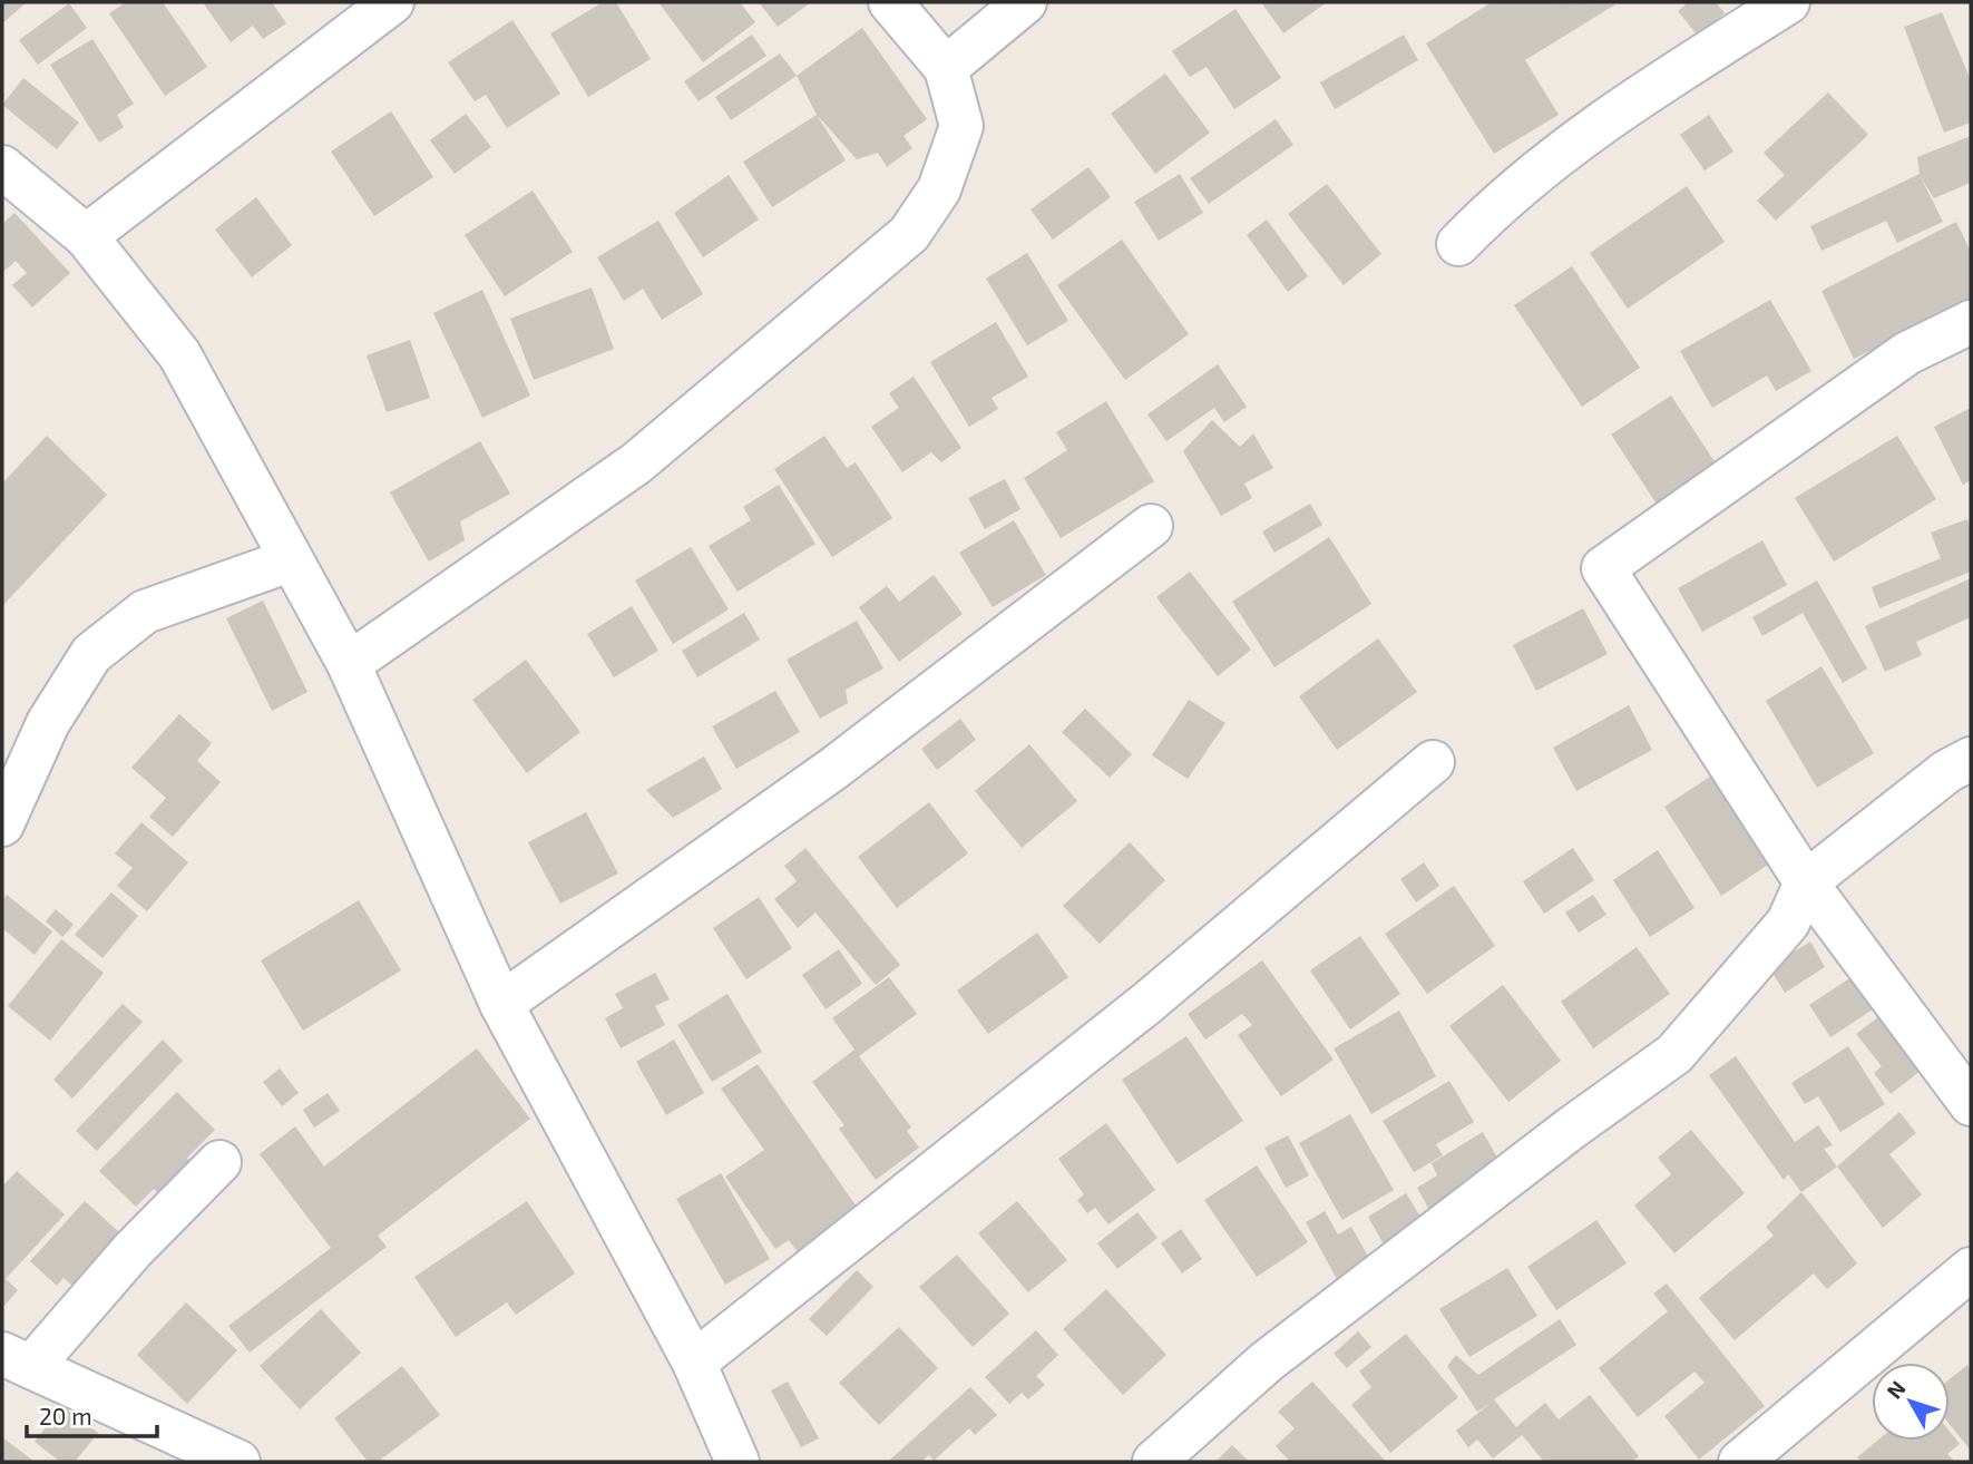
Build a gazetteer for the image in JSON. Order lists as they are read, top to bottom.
{
  "scale_bar": "20 m",
  "north": "top left"
}
